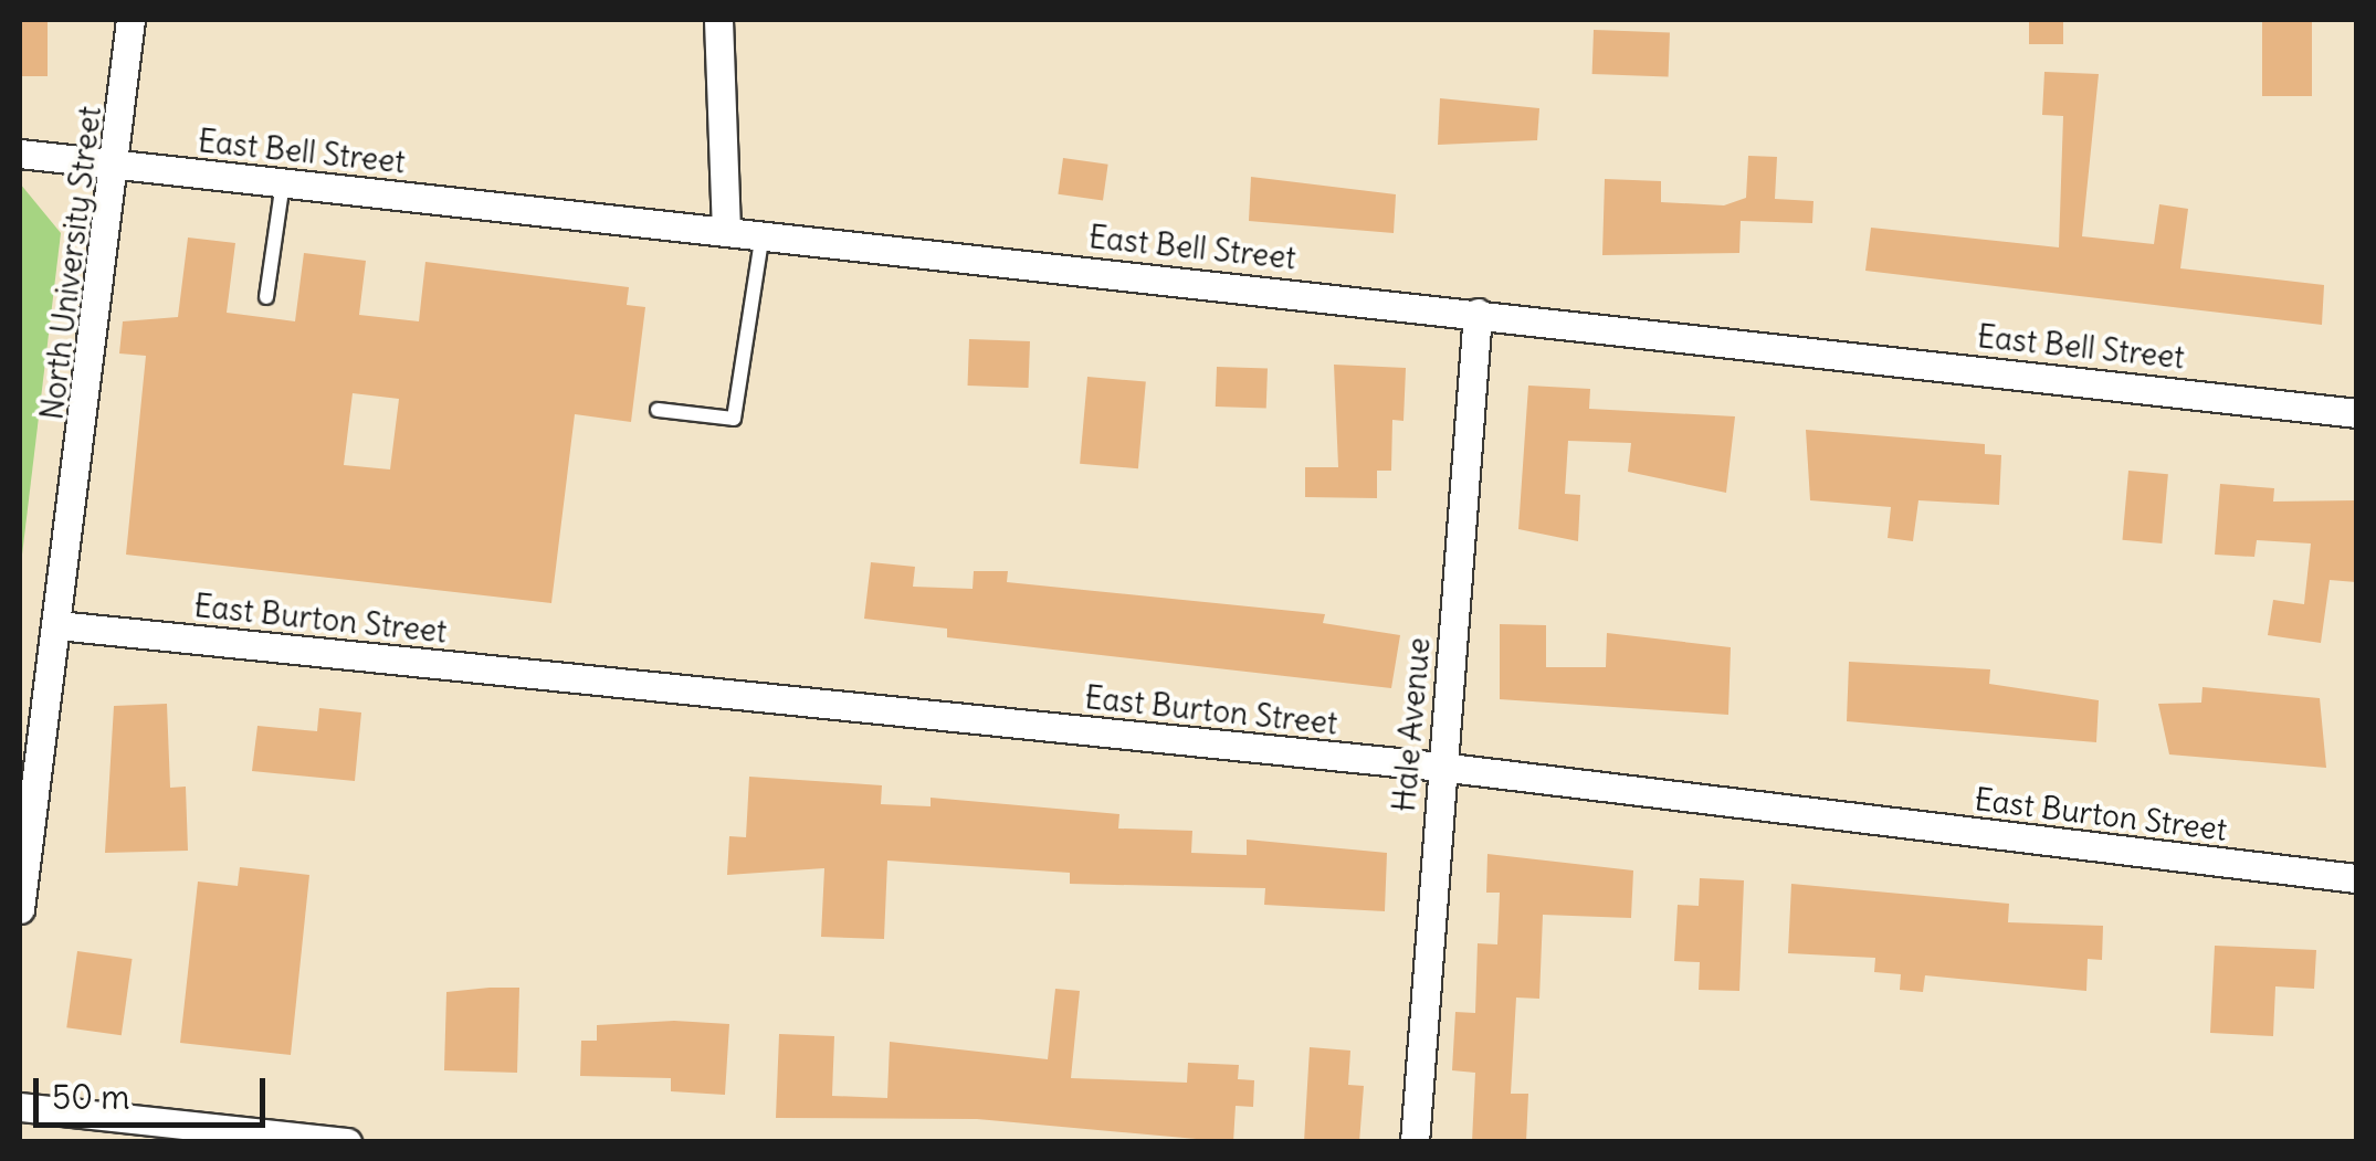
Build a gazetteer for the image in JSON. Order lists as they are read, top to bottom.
{
  "streets": {
    "street": [
      "East Bell Street",
      "North University Street",
      "East Burton Street",
      "Hale Avenue"
    ]
  },
  "crossings": [
    ["East Bell Street", "North University Street"],
    ["East Bell Street", "Hale Avenue"],
    ["North University Street", "East Burton Street"],
    ["East Burton Street", "Hale Avenue"]
  ],
  "scale_bar": "50 m"
}
